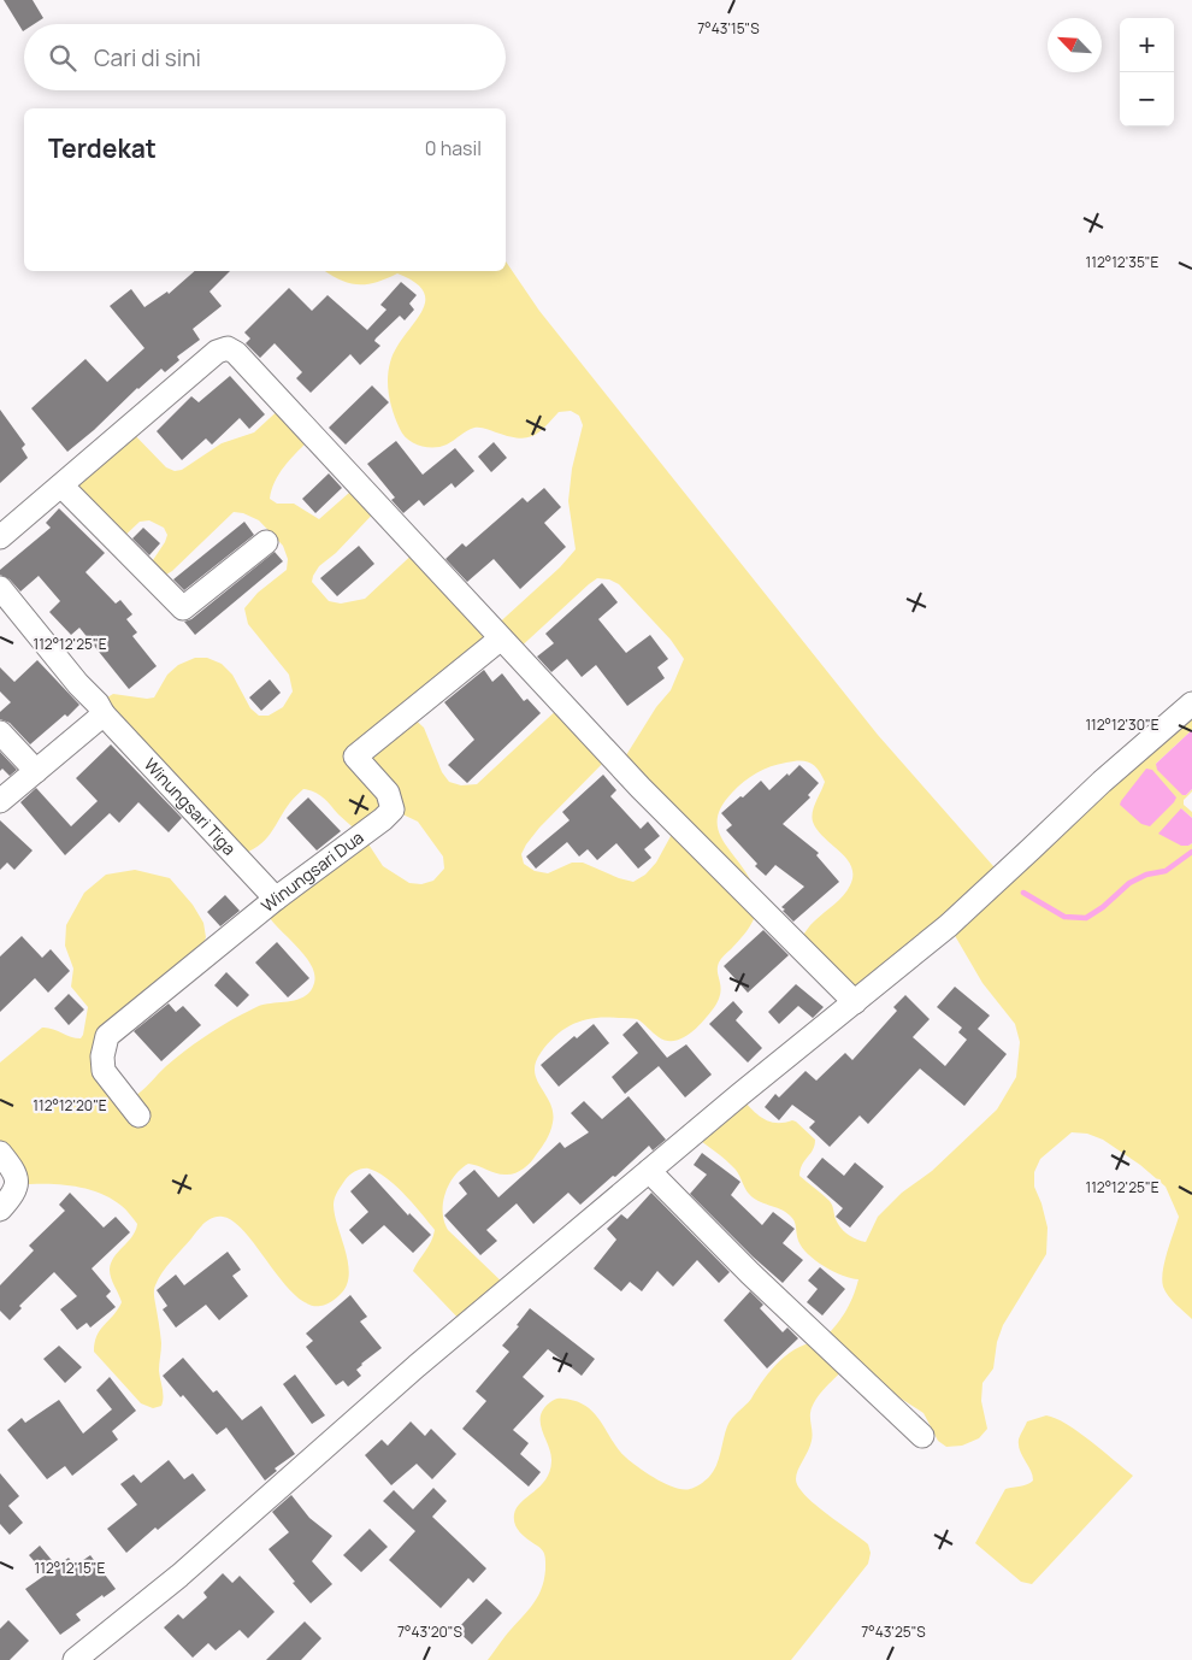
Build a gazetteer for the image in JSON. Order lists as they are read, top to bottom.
{
  "streets": {
    "street": ["Winungsari Tiga", "Winungsari Dua"]
  },
  "crossings": [
    ["Winungsari Tiga", "Winungsari Dua"]
  ],
  "north": "top left",
  "page": {
    "map_buttons": ["+", "−"],
    "search": "Cari di sini",
    "heading": ["Terdekat", "0 hasil"]
  },
  "coordinates": [
    "7°43'15\"S",
    "112°12'35\"E",
    "112°12'25\"E",
    "112°12'30\"E",
    "112°12'20\"E",
    "112°12'15\"E",
    "7°43'20\"S",
    "7°43'25\"S"
  ]
}
